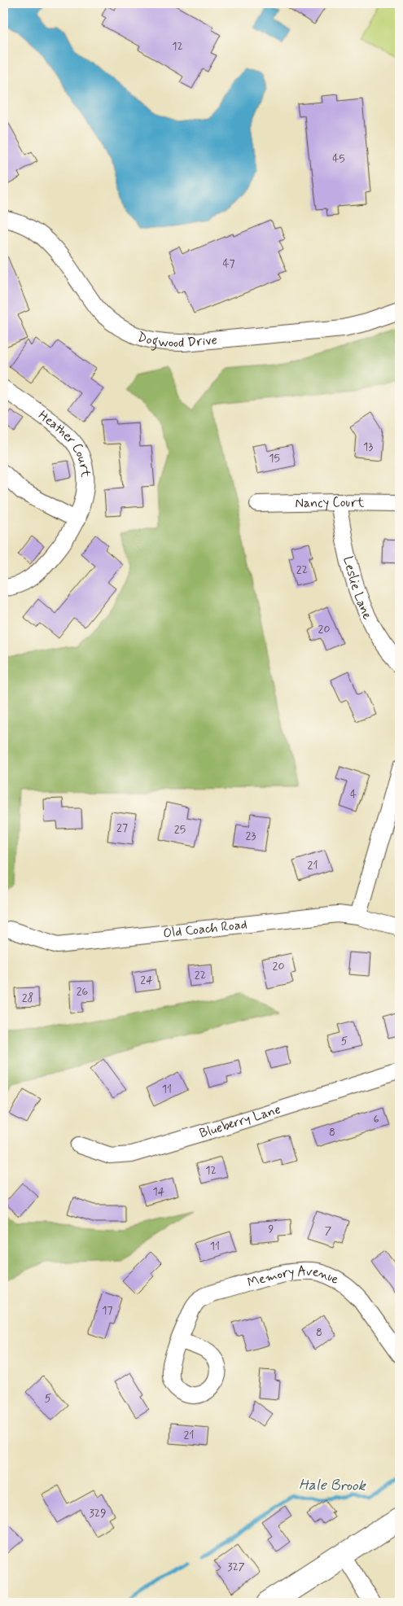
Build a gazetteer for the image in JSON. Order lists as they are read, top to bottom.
{
  "streets": {
    "street": [
      "Dogwood Drive",
      "Heather Court",
      "Nancy Court",
      "Leslie Lane",
      "Old Coach Road",
      "Blueberry Lane",
      "Memory Avenue"
    ]
  },
  "crossings": [
    ["Nancy Court", "Leslie Lane"]
  ],
  "water": ["Hale Brook"],
  "house_numbers": [
    "12",
    "45",
    "47",
    "13",
    "15",
    "22",
    "20",
    "4",
    "27",
    "25",
    "23",
    "21",
    "20",
    "22",
    "24",
    "26",
    "28",
    "5",
    "11",
    "6",
    "8",
    "12",
    "14",
    "9",
    "7",
    "11",
    "17",
    "8",
    "5",
    "21",
    "329",
    "327"
  ]
}
